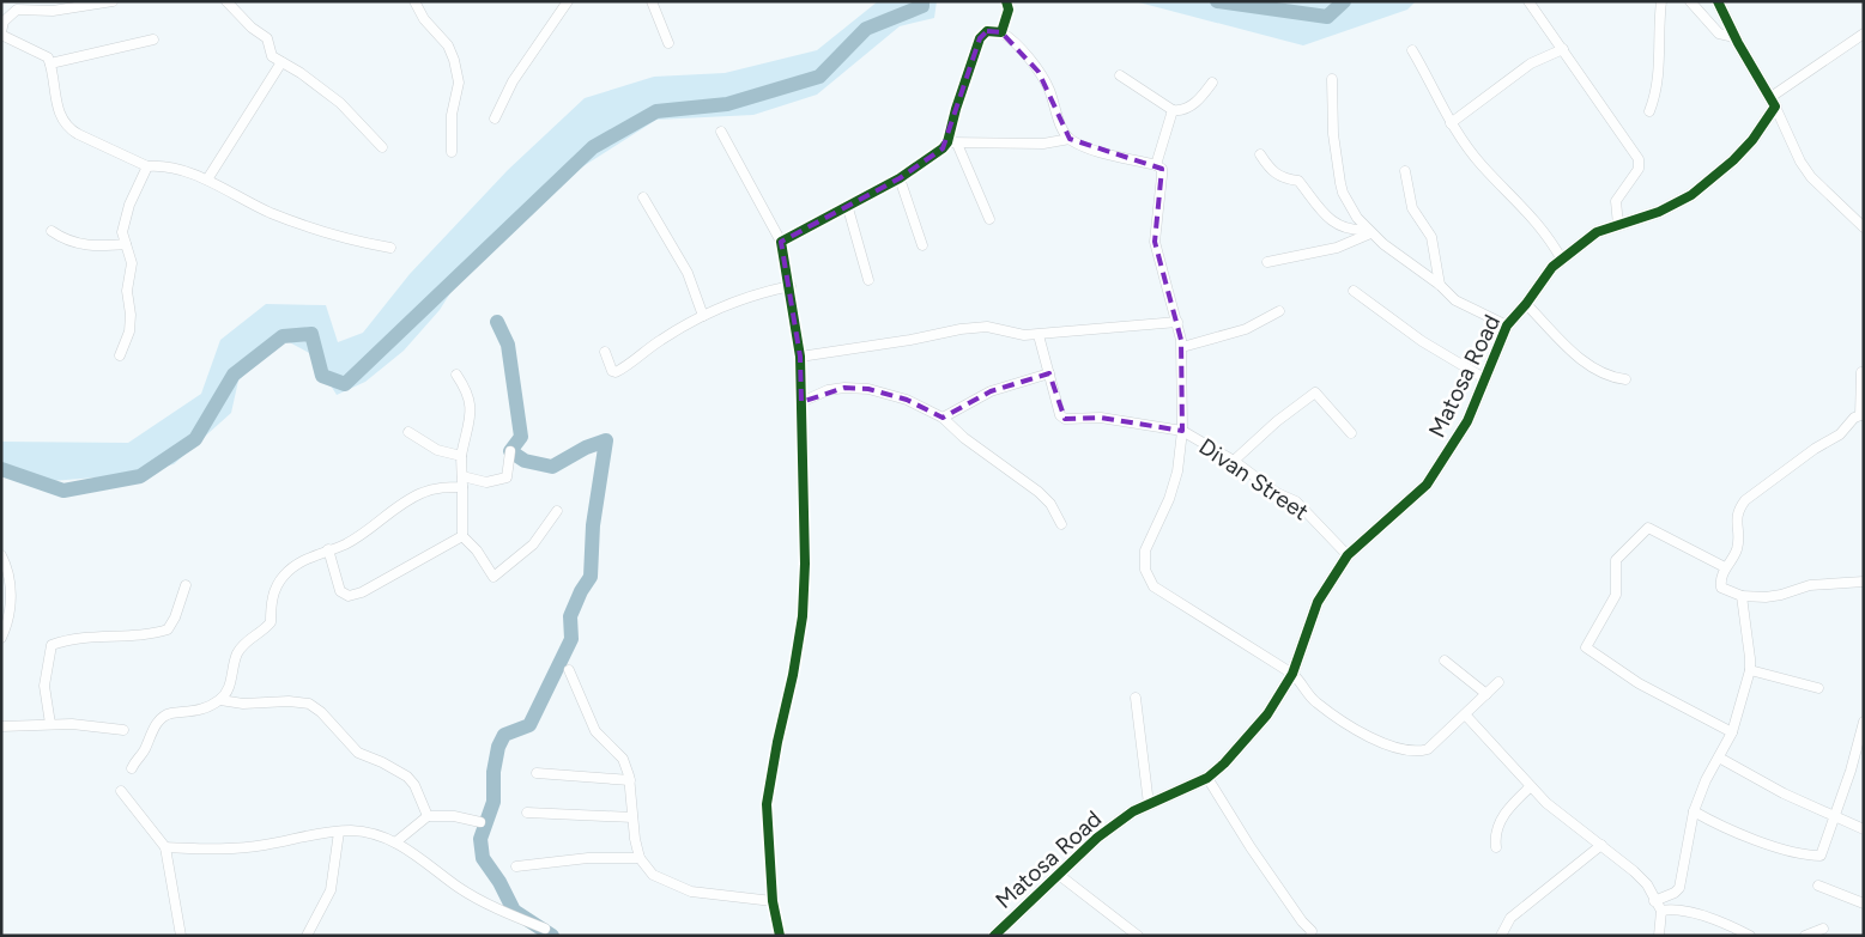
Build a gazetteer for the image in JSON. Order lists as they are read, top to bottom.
{
  "streets": {
    "street": ["Matosa Road", "Divan Street"]
  },
  "crossings": [
    ["Matosa Road", "Divan Street"]
  ]
}
